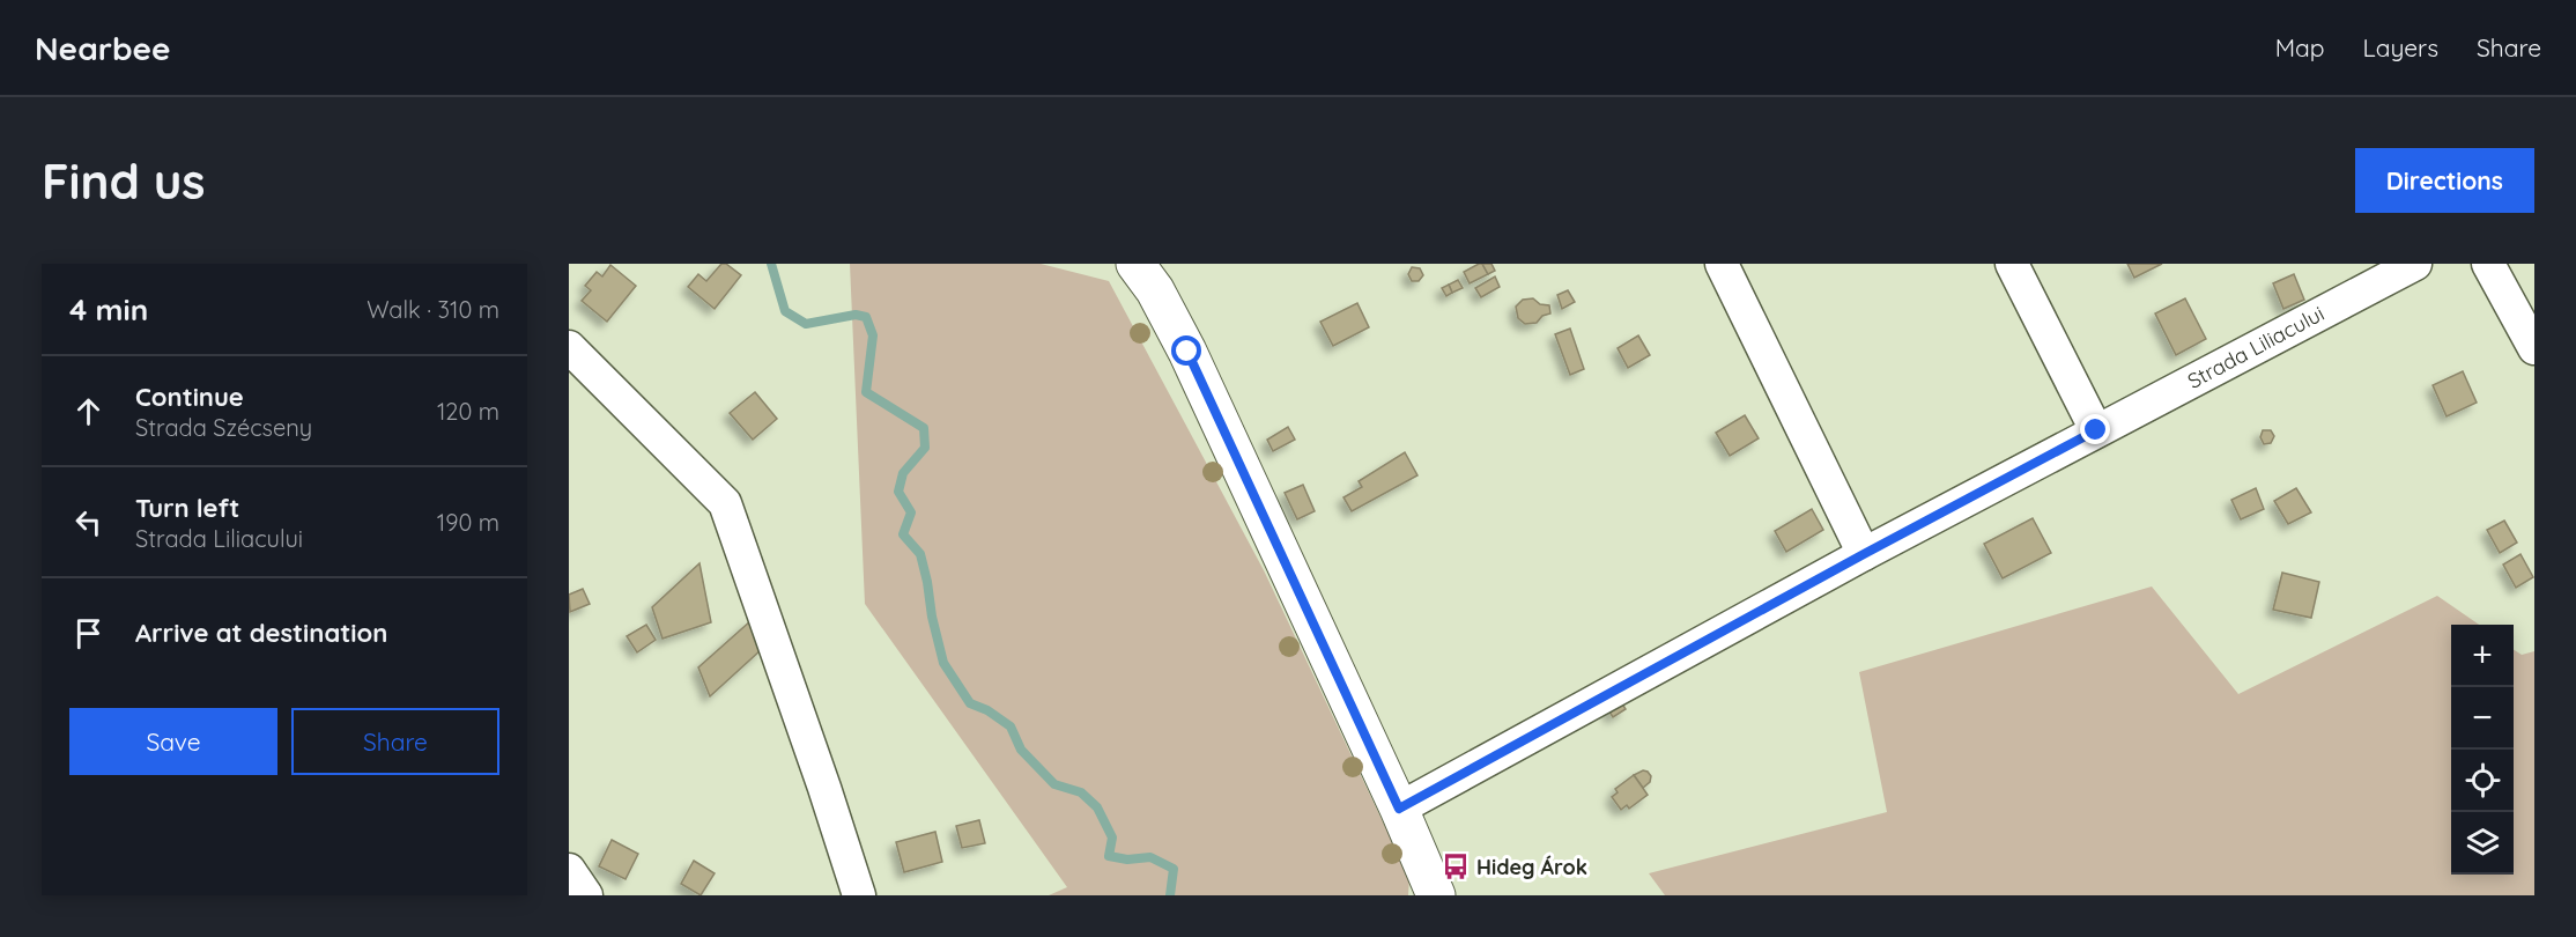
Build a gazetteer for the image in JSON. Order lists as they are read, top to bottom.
{
  "streets": {
    "street": ["Strada Liliacului"]
  },
  "places": {
    "bus stop": ["Hideg Árok"]
  },
  "page": {
    "header": "Nearbee",
    "nav": ["Map", "Layers", "Share"],
    "buttons": [
      "Directions",
      ["Save", "Share"]
    ],
    "title": "Find us",
    "heading": ["4 min", "Walk · 310 m"],
    "list": [
      ["Continue", "Strada Szécseny", "120 m"],
      ["Turn left", "Strada Liliacului", "190 m"],
      "Arrive at destination"
    ],
    "map_buttons": ["+", "−"]
  }
}
